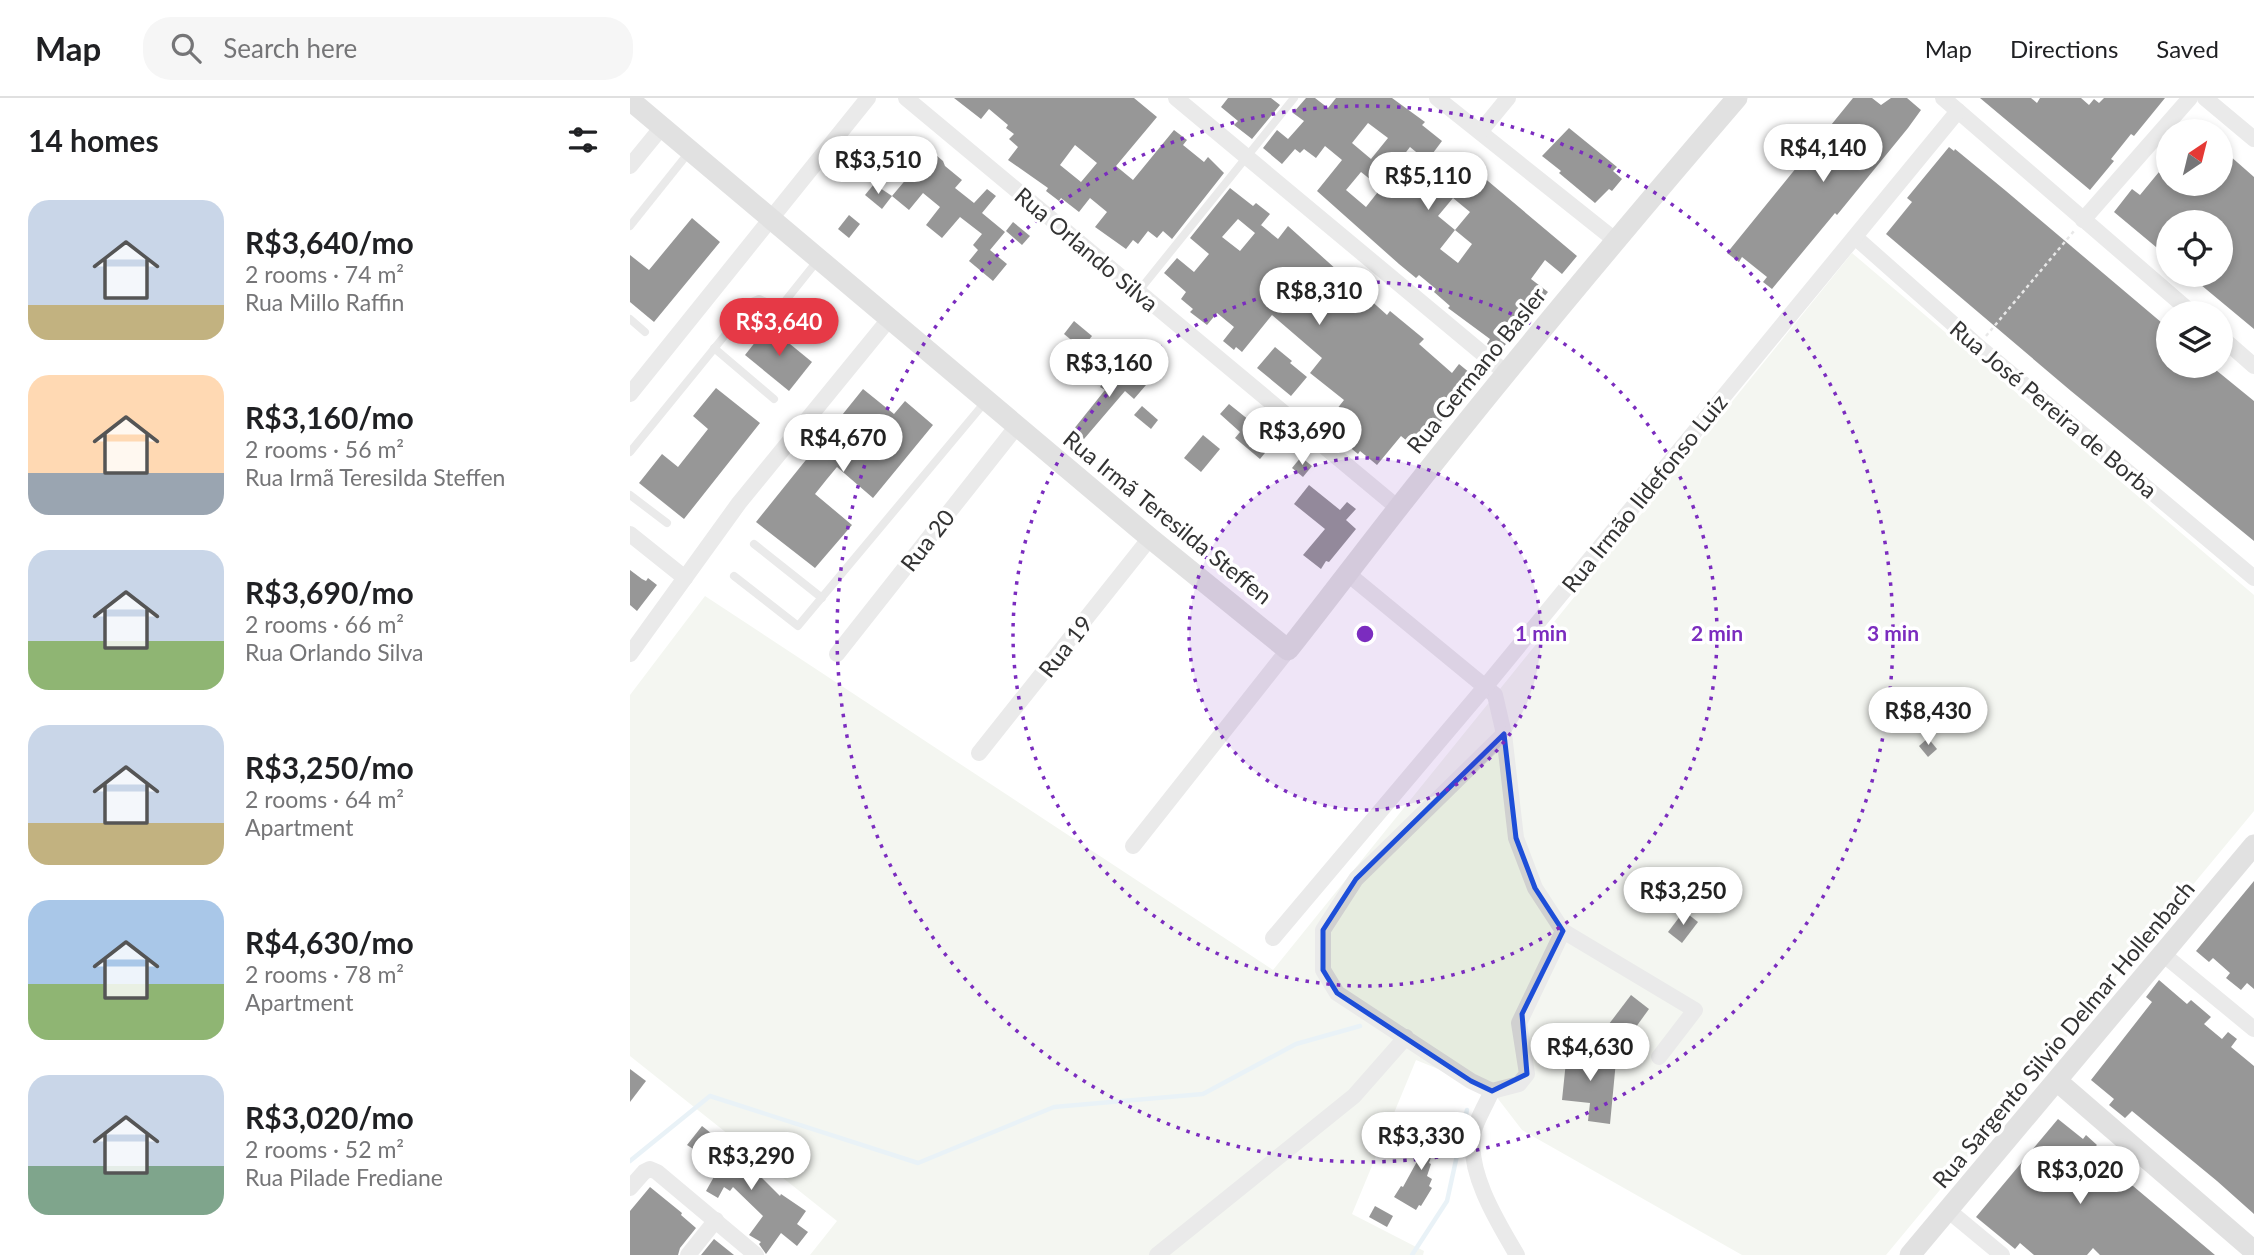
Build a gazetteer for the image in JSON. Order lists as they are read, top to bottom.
{
  "streets": {
    "street": [
      "Rua Orlando Silva",
      "Rua Germano Basler",
      "Rua José Pereira de Borba",
      "Rua Irmão Ildefonso Luiz",
      "Rua Irmã Teresilda Steffen",
      "Rua 20",
      "Rua 19",
      "Rua Sargento Silvio Delmar Hollenbach"
    ]
  },
  "crossings": [
    ["Rua Orlando Silva", "Rua Germano Basler"],
    ["Rua Germano Basler", "Rua Irmã Teresilda Steffen"],
    ["Rua José Pereira de Borba", "Rua Irmão Ildefonso Luiz"],
    ["Rua Irmã Teresilda Steffen", "Rua 20"],
    ["Rua Irmã Teresilda Steffen", "Rua 19"]
  ],
  "north": "top right",
  "page": {
    "header": "Map",
    "search": "Search here",
    "nav": ["Map", "Directions", "Saved"],
    "heading": "14 homes",
    "price": [
      "R$4,140",
      "R$3,510",
      "R$5,110",
      "R$8,310",
      "R$3,640",
      "R$3,160",
      "R$3,690",
      "R$4,670",
      "R$8,430",
      "R$3,250",
      "R$4,630",
      "R$3,330",
      "R$3,290",
      "R$3,020"
    ],
    "list": [
      {
        "name": "R$3,640/mo",
        "note": "2 rooms · 74 m² · Rua Millo Raffin"
      },
      {
        "name": "R$3,160/mo",
        "note": "2 rooms · 56 m² · Rua Irmã Teresilda Steffen"
      },
      {
        "name": "R$3,690/mo",
        "note": "2 rooms · 66 m² · Rua Orlando Silva"
      },
      {
        "name": "R$3,250/mo",
        "note": "2 rooms · 64 m² · Apartment"
      },
      {
        "name": "R$4,630/mo",
        "note": "2 rooms · 78 m² · Apartment"
      },
      {
        "name": "R$3,020/mo",
        "note": "2 rooms · 52 m² · Rua Pilade Frediane"
      }
    ]
  },
  "rings": ["1 min", "2 min", "3 min"]
}
